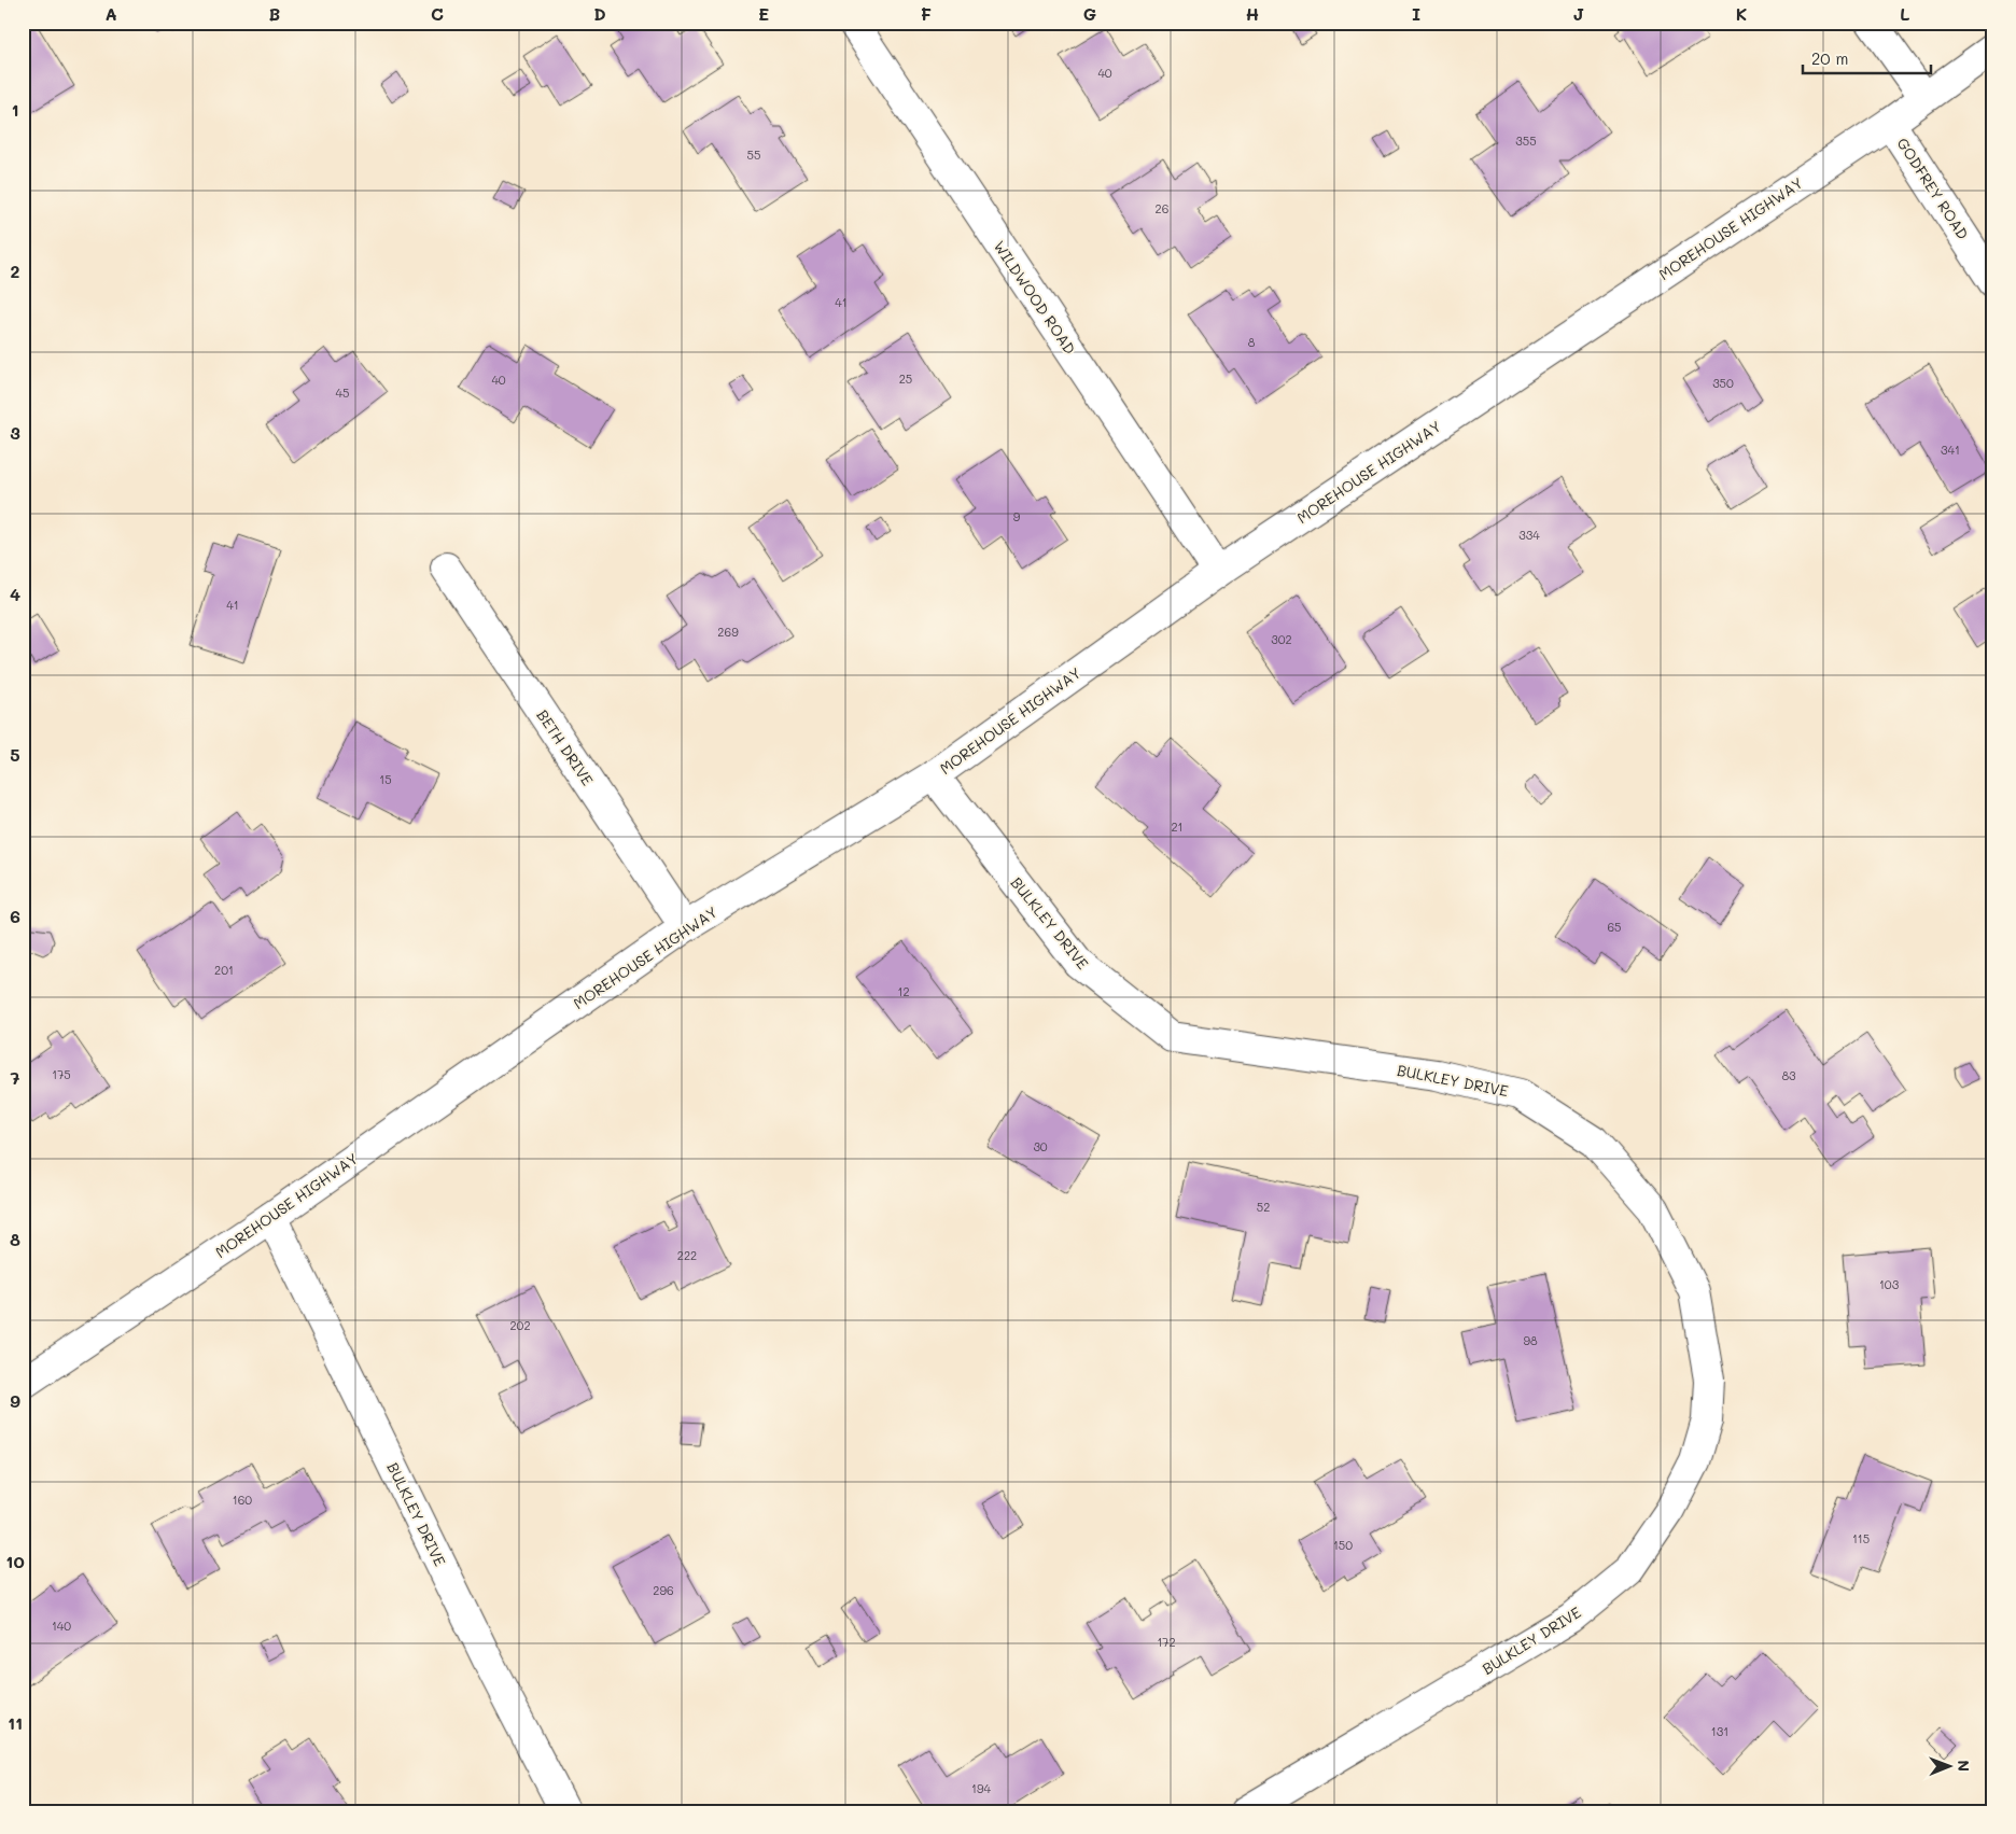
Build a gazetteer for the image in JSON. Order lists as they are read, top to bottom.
{
  "streets": {
    "street": [
      "GODFREY ROAD",
      "MOREHOUSE HIGHWAY",
      "WILDWOOD ROAD",
      "BETH DRIVE",
      "BULKLEY DRIVE"
    ]
  },
  "crossings": [
    ["GODFREY ROAD", "MOREHOUSE HIGHWAY"],
    ["MOREHOUSE HIGHWAY", "WILDWOOD ROAD"],
    ["MOREHOUSE HIGHWAY", "BETH DRIVE"],
    ["MOREHOUSE HIGHWAY", "BULKLEY DRIVE"]
  ],
  "house_numbers": [
    "40",
    "355",
    "55",
    "26",
    "41",
    "8",
    "25",
    "40",
    "350",
    "45",
    "341",
    "9",
    "334",
    "41",
    "269",
    "302",
    "15",
    "21",
    "65",
    "201",
    "12",
    "175",
    "83",
    "30",
    "52",
    "222",
    "103",
    "202",
    "98",
    "160",
    "115",
    "150",
    "296",
    "140",
    "172",
    "131",
    "194"
  ],
  "scale_bar": "20 m",
  "north": "right",
  "grid": {
    "columns": [
      "A",
      "B",
      "C",
      "D",
      "E",
      "F",
      "G",
      "H",
      "I",
      "J",
      "K",
      "L"
    ],
    "rows": [
      "1",
      "2",
      "3",
      "4",
      "5",
      "6",
      "7",
      "8",
      "9",
      "10",
      "11"
    ]
  }
}
